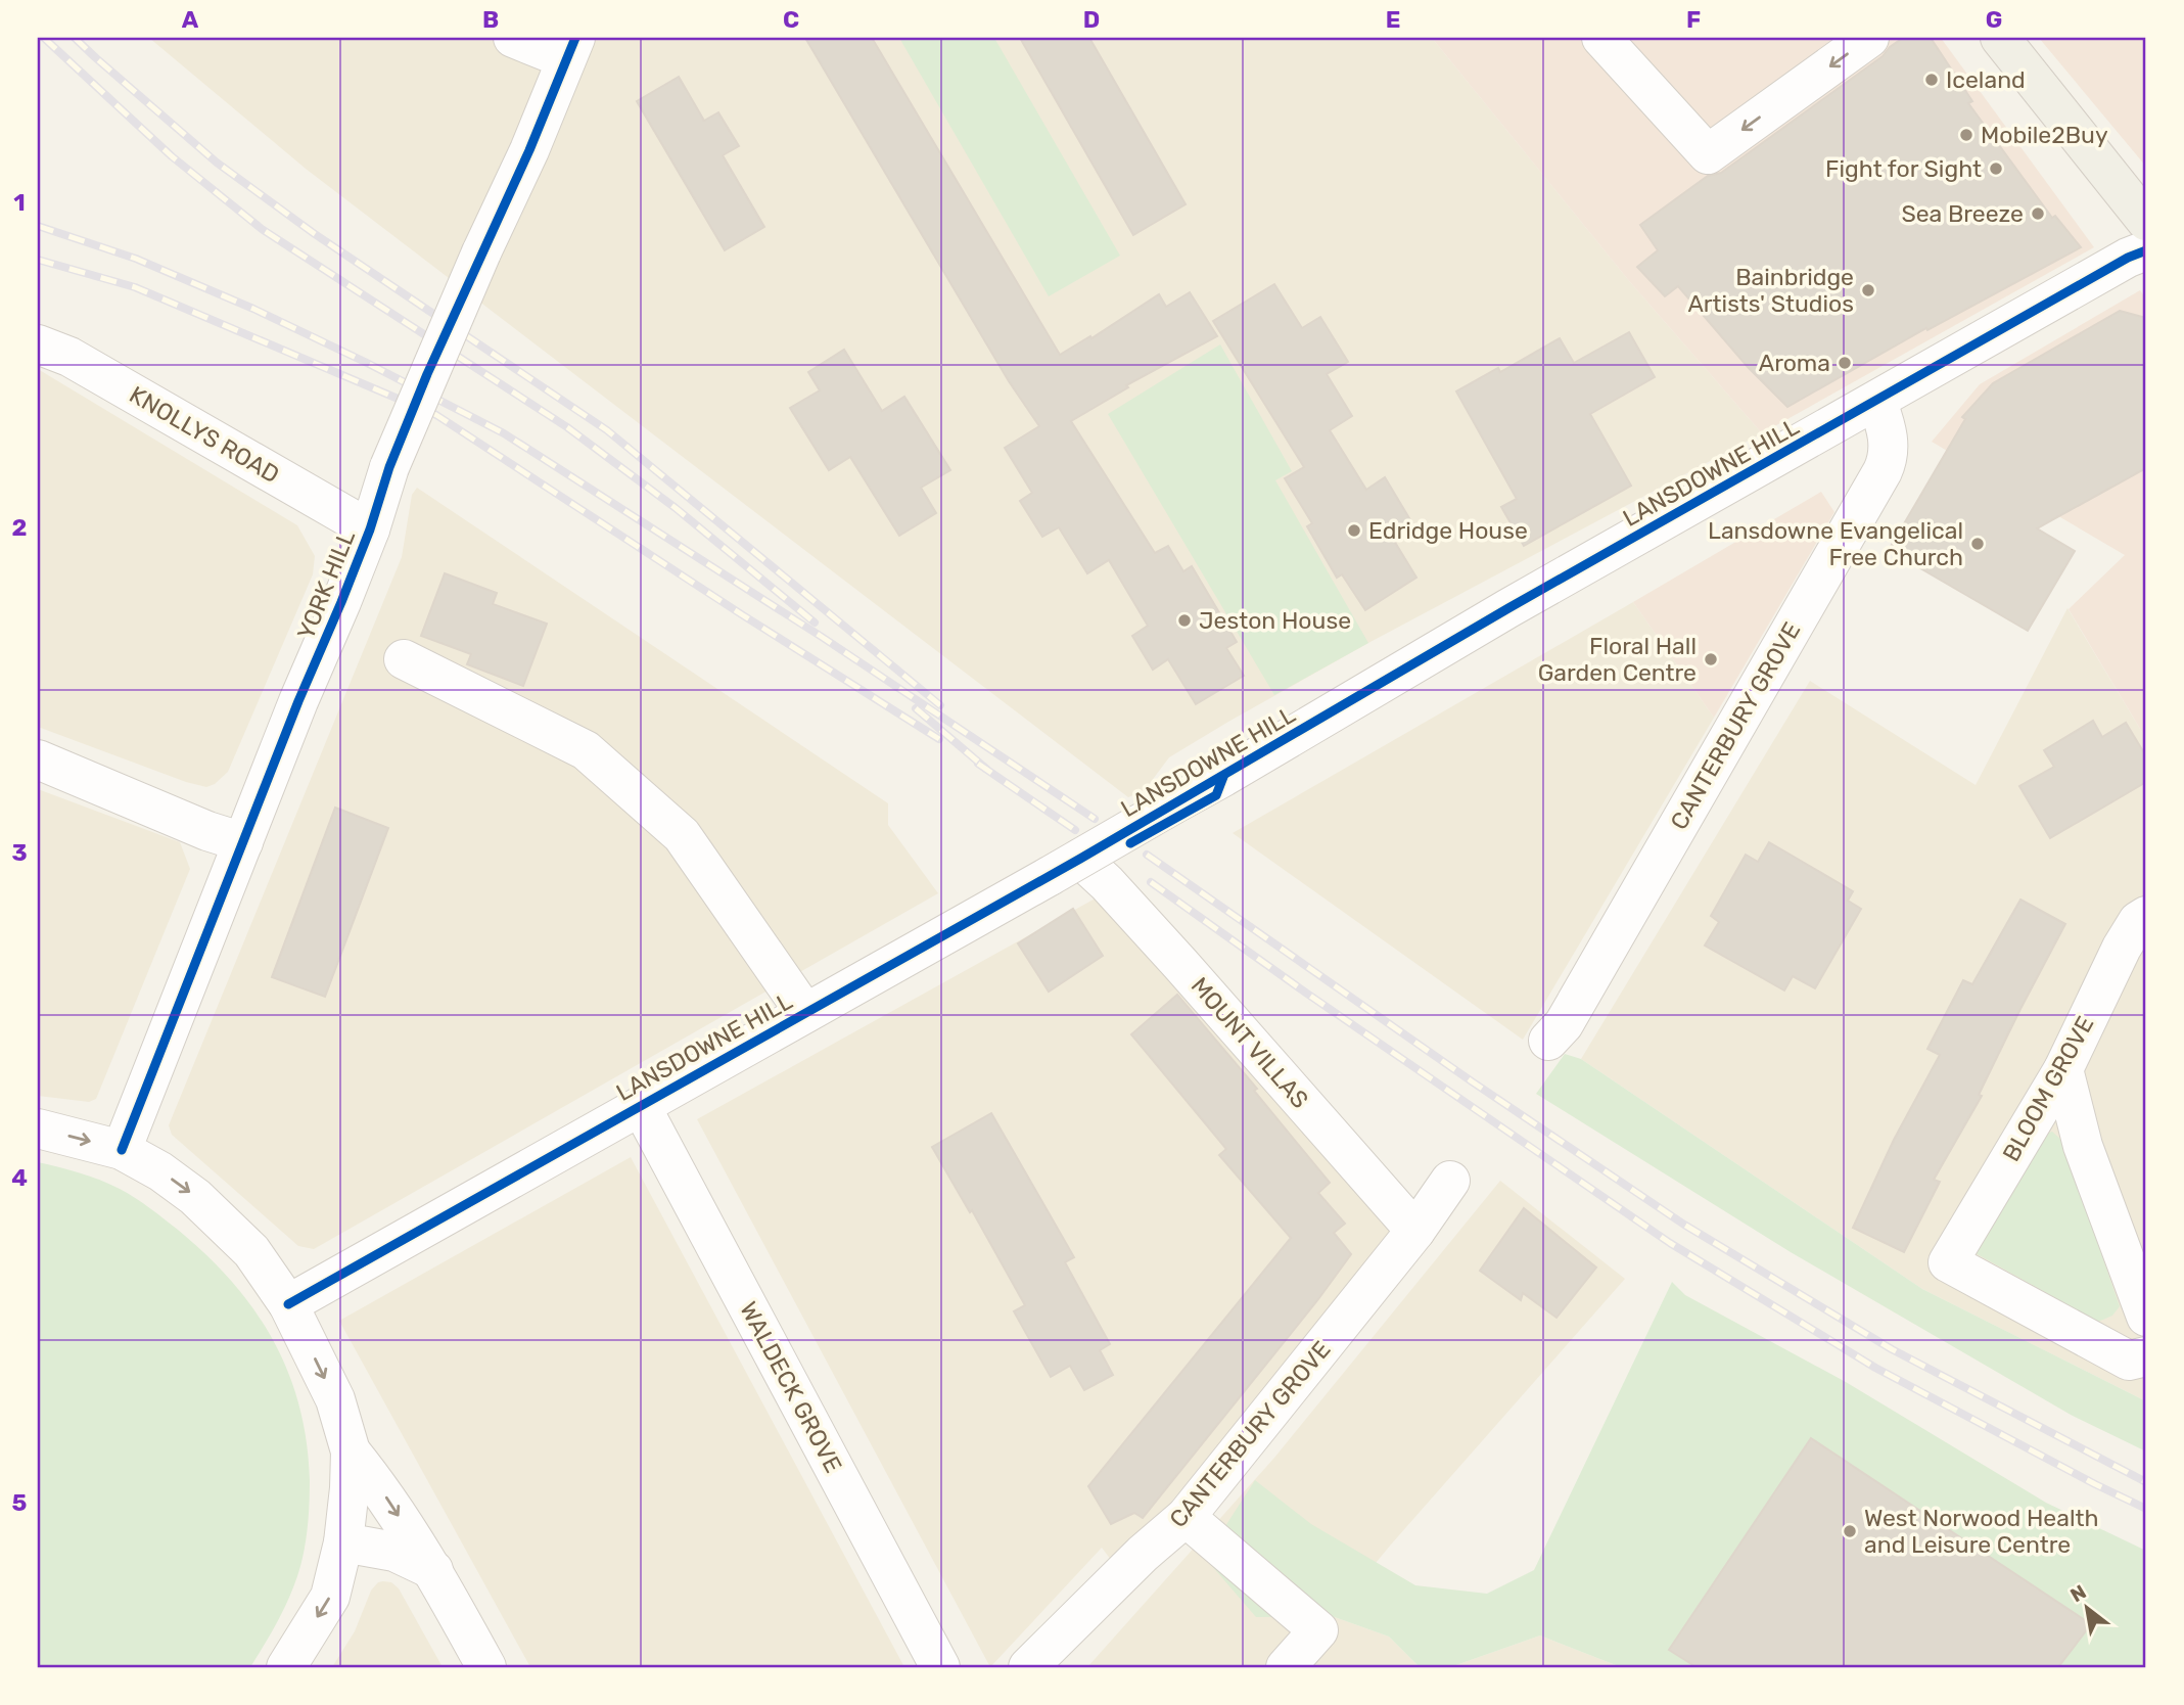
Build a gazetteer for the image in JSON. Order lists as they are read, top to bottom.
{
  "streets": {
    "street": [
      "KNOLLYS ROAD",
      "LANSDOWNE HILL",
      "YORK HILL",
      "CANTERBURY GROVE",
      "MOUNT VILLAS",
      "BLOOM GROVE",
      "WALDECK GROVE"
    ]
  },
  "crossings": [
    ["KNOLLYS ROAD", "YORK HILL"],
    ["LANSDOWNE HILL", "CANTERBURY GROVE"],
    ["LANSDOWNE HILL", "MOUNT VILLAS"],
    ["LANSDOWNE HILL", "WALDECK GROVE"],
    ["CANTERBURY GROVE", "MOUNT VILLAS"]
  ],
  "places": [
    "Iceland",
    "Mobile2Buy",
    "Fight for Sight",
    "Sea Breeze",
    "Bainbridge Artists' Studios",
    "Aroma",
    "Edridge House",
    "Lansdowne Evangelical Free Church",
    "Jeston House",
    "Floral Hall Garden Centre",
    "West Norwood Health and Leisure Centre"
  ],
  "north": "top left",
  "grid": {
    "columns": [
      "A",
      "B",
      "C",
      "D",
      "E",
      "F",
      "G"
    ],
    "rows": [
      "1",
      "2",
      "3",
      "4",
      "5"
    ]
  }
}
